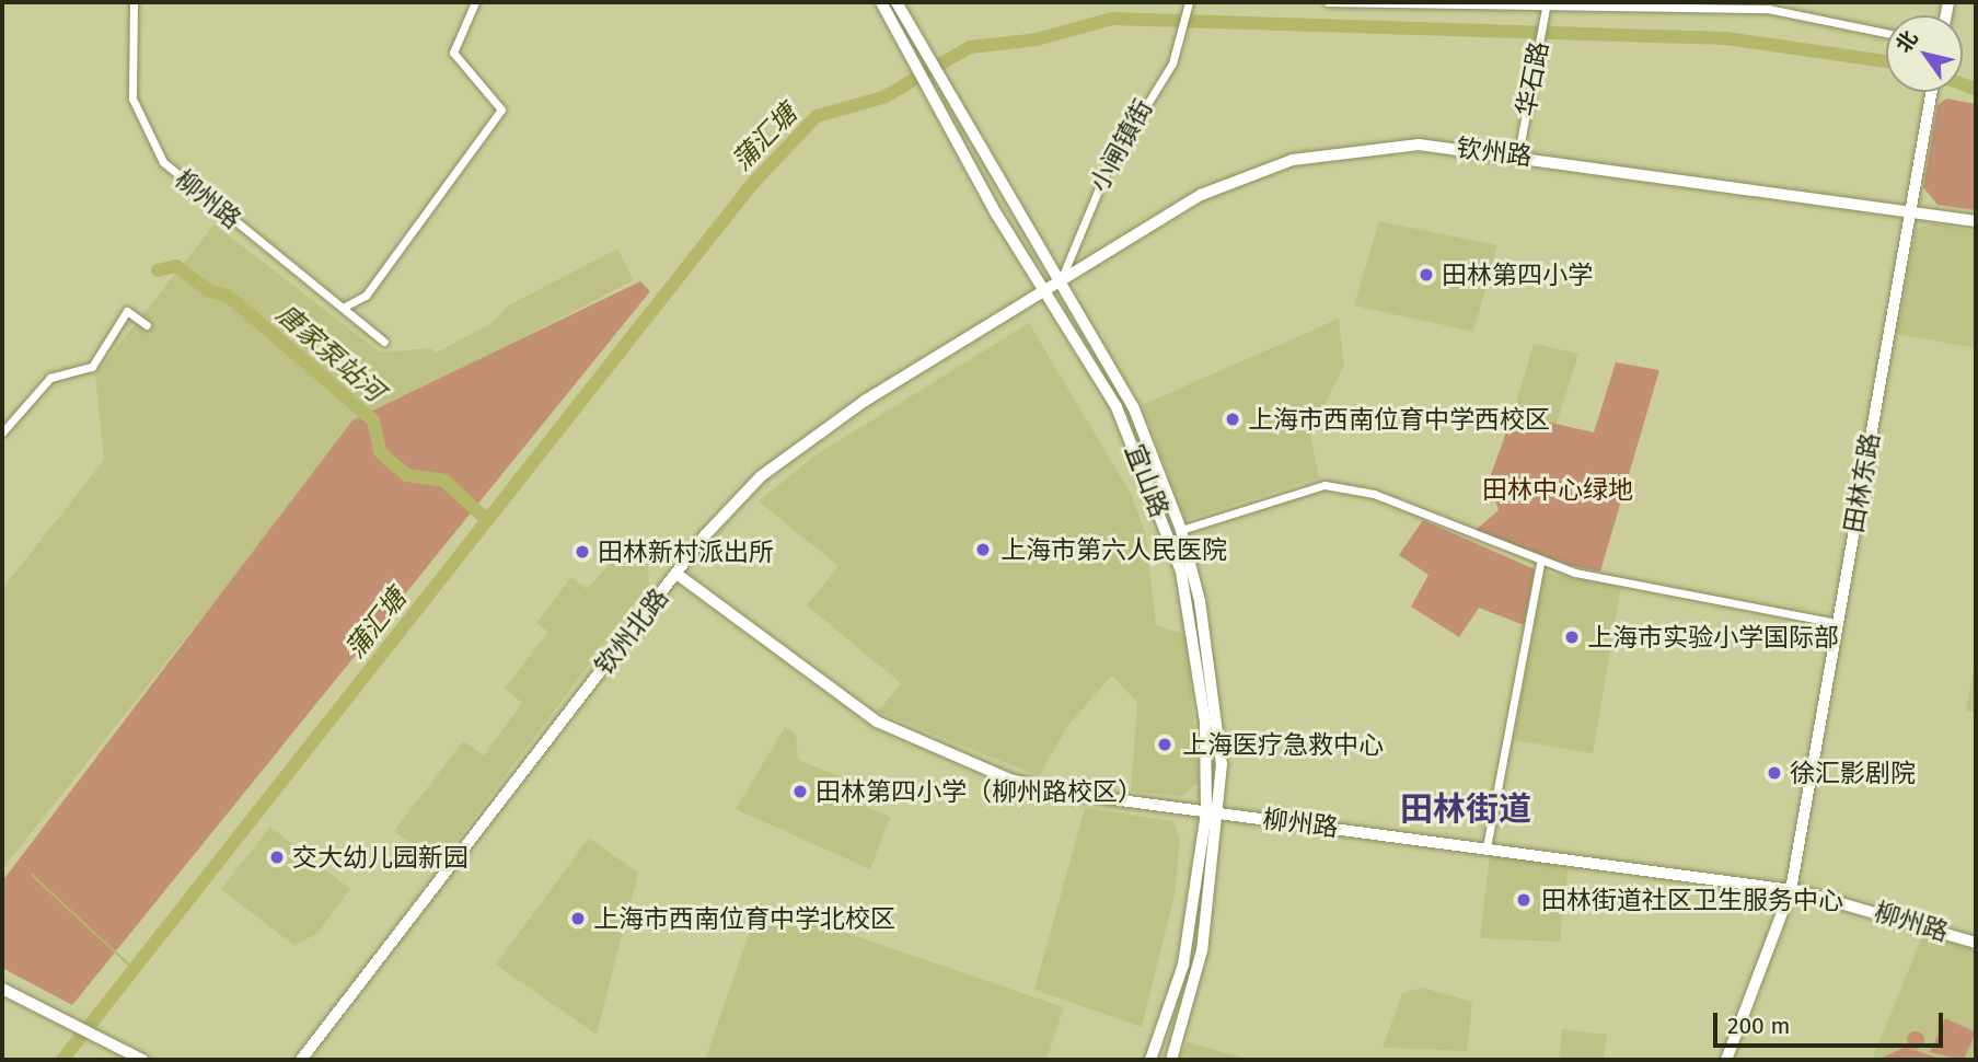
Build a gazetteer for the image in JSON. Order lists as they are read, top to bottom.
{
  "streets": {
    "street": [
      "华石路",
      "小闸镇街",
      "钦州路",
      "柳州路",
      "宜山路",
      "田林东路",
      "钦州北路"
    ]
  },
  "crossings": [
    ["华石路", "钦州路"],
    ["小闸镇街", "钦州路"],
    ["小闸镇街", "宜山路"],
    ["钦州路", "宜山路"],
    ["钦州路", "田林东路"],
    ["钦州路", "钦州北路"],
    ["柳州路", "宜山路"],
    ["柳州路", "田林东路"],
    ["柳州路", "钦州北路"],
    ["宜山路", "钦州北路"]
  ],
  "districts": ["田林街道"],
  "water": ["蒲汇塘", "唐家泵站河"],
  "parks": ["田林中心绿地"],
  "places": [
    "田林第四小学",
    "上海市西南位育中学西校区",
    "上海市第六人民医院",
    "田林新村派出所",
    "上海市实验小学国际部",
    "上海医疗急救中心",
    "徐汇影剧院",
    "田林第四小学（柳州路校区）",
    "交大幼儿园新园",
    "田林街道社区卫生服务中心",
    "上海市西南位育中学北校区"
  ],
  "scale_bar": "200 m",
  "north": "top left"
}
